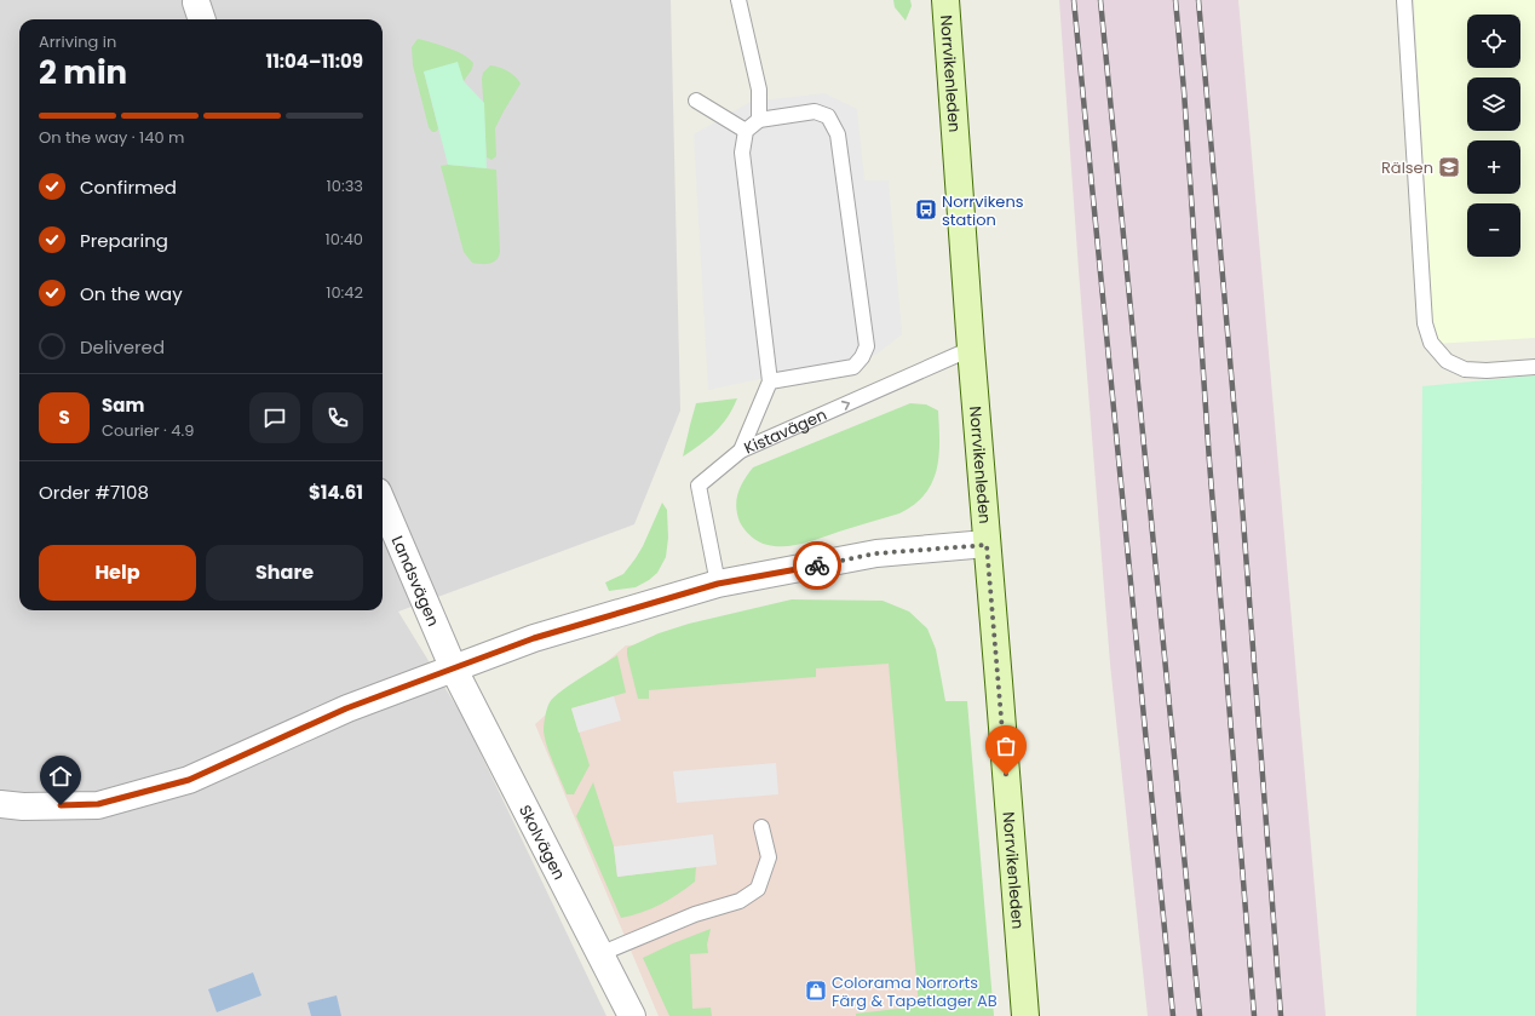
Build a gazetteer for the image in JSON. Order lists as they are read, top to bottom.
{
  "streets": {
    "main road": ["Norrvikenleden"],
    "street": ["Landsvägen", "Skolvägen"],
    "lane": ["Kistavägen"]
  },
  "crossings": [
    ["Norrvikenleden", "Kistavägen"],
    ["Landsvägen", "Skolvägen"]
  ],
  "one_way": ["Kistavägen"],
  "places": {
    "school or university": ["Rälsen"],
    "bus stop": ["Norrvikens station"],
    "shop": ["Colorama Norrorts Färg & Tapetlager AB"]
  },
  "page": {
    "map_buttons": ["+", "−"],
    "heading": ["2 min", "Arriving in", "11:04–11:09"],
    "panel": [
      "Sam",
      "Courier · 4.9",
      "Order #7108",
      "$14.61"
    ],
    "bar": "On the way · 140 m",
    "list": [
      ["Confirmed", "10:33"],
      ["Preparing", "10:40"],
      ["On the way", "10:42"],
      "Delivered"
    ],
    "round": "S",
    "buttons": ["Help", "Share"]
  }
}
